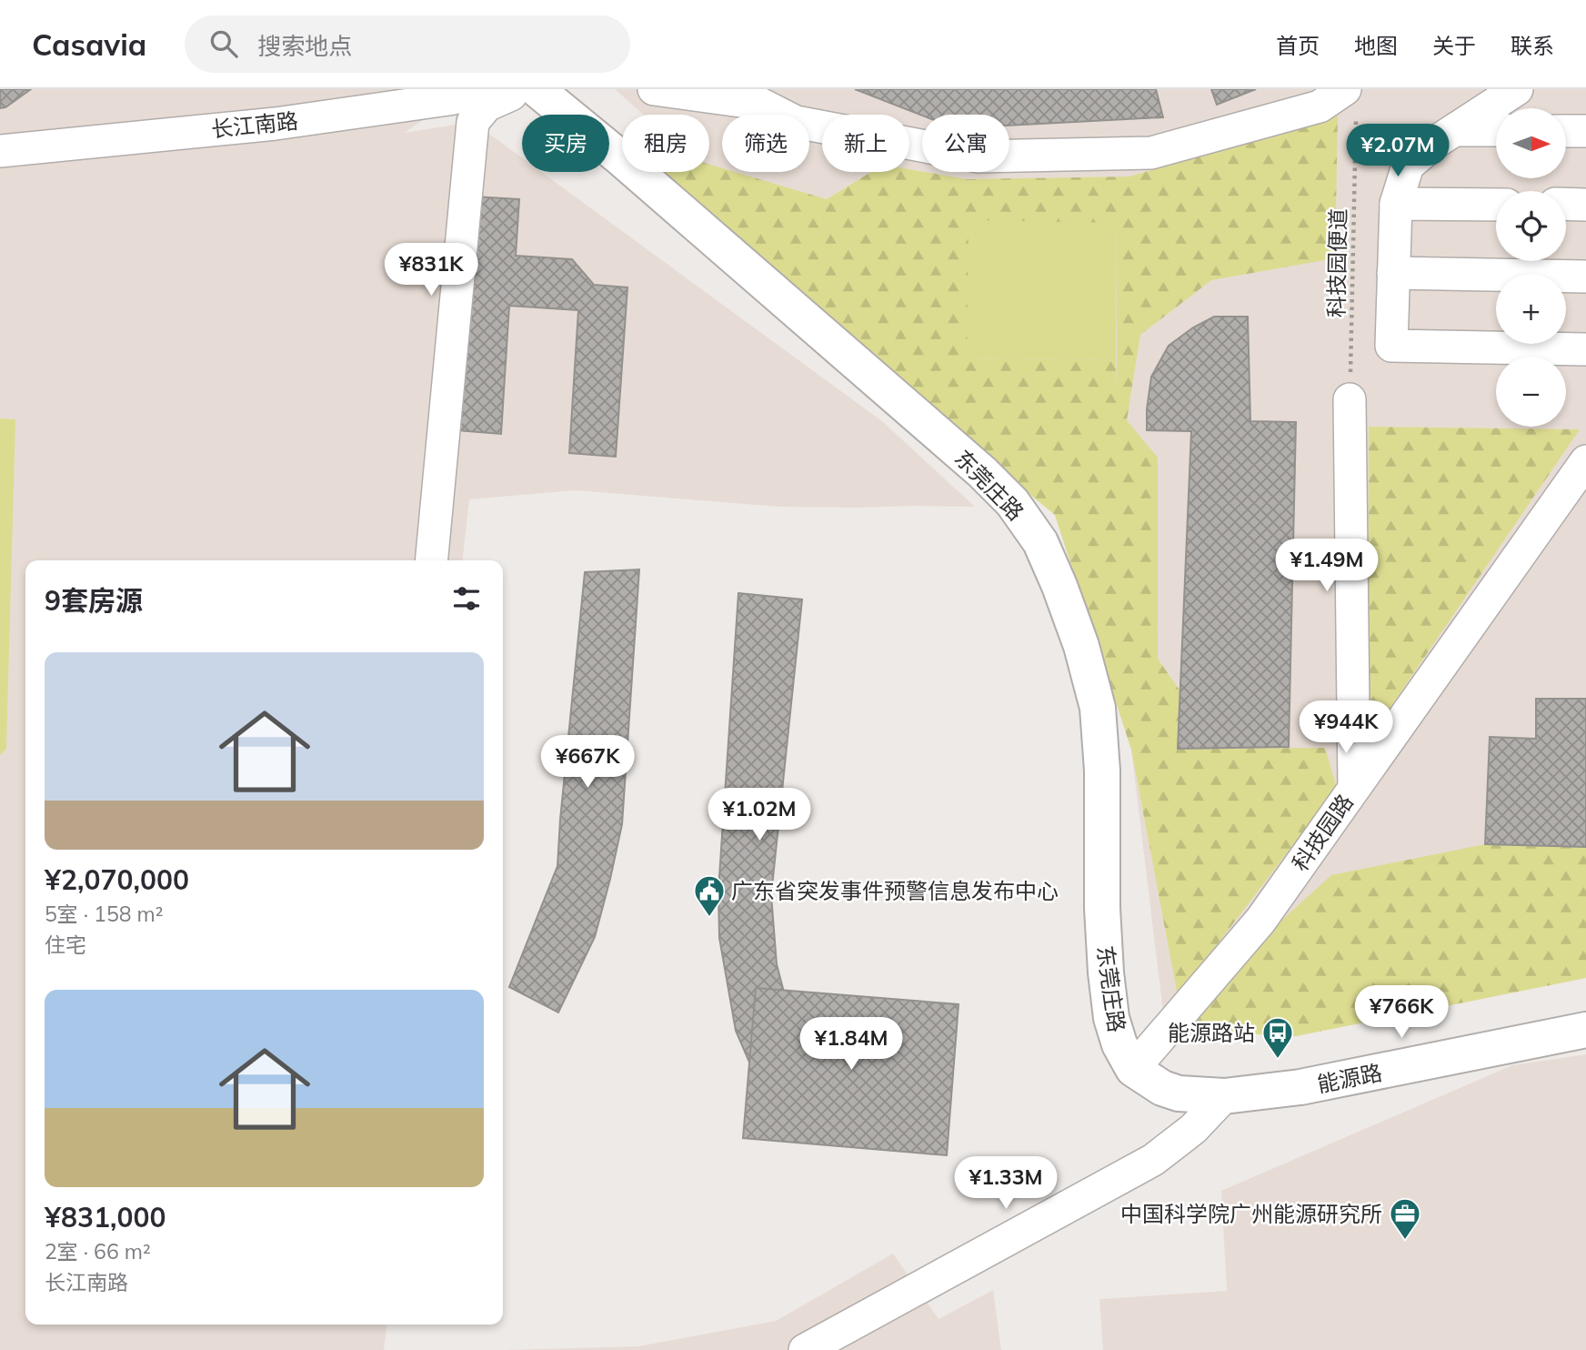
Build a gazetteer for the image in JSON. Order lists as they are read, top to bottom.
{
  "streets": {
    "street": [
      "长江南路",
      "东莞庄路",
      "科技园路",
      "能源路"
    ],
    "path": ["科技园便道"]
  },
  "crossings": [
    ["东莞庄路", "科技园路"],
    ["东莞庄路", "能源路"]
  ],
  "places": {
    "public building": ["广东省突发事件预警信息发布中心"],
    "bus stop": ["能源路站"],
    "office": ["中国科学院广州能源研究所"]
  },
  "north": "right",
  "page": {
    "header": "Casavia",
    "search": "搜索地点",
    "nav": [
      "首页",
      "地图",
      "关于",
      "联系"
    ],
    "map_buttons": ["+", "−"],
    "chip": [
      "买房",
      "租房",
      "筛选",
      "新上",
      "公寓"
    ],
    "price": [
      "¥2.07M",
      "¥831K",
      "¥1.49M",
      "¥944K",
      "¥667K",
      "¥1.02M",
      "¥766K",
      "¥1.84M",
      "¥1.33M"
    ],
    "heading": "9套房源",
    "list": [
      {
        "name": "¥2,070,000",
        "note": "5室 · 158 m² · 住宅"
      },
      {
        "name": "¥831,000",
        "note": "2室 · 66 m² · 长江南路"
      }
    ]
  }
}
